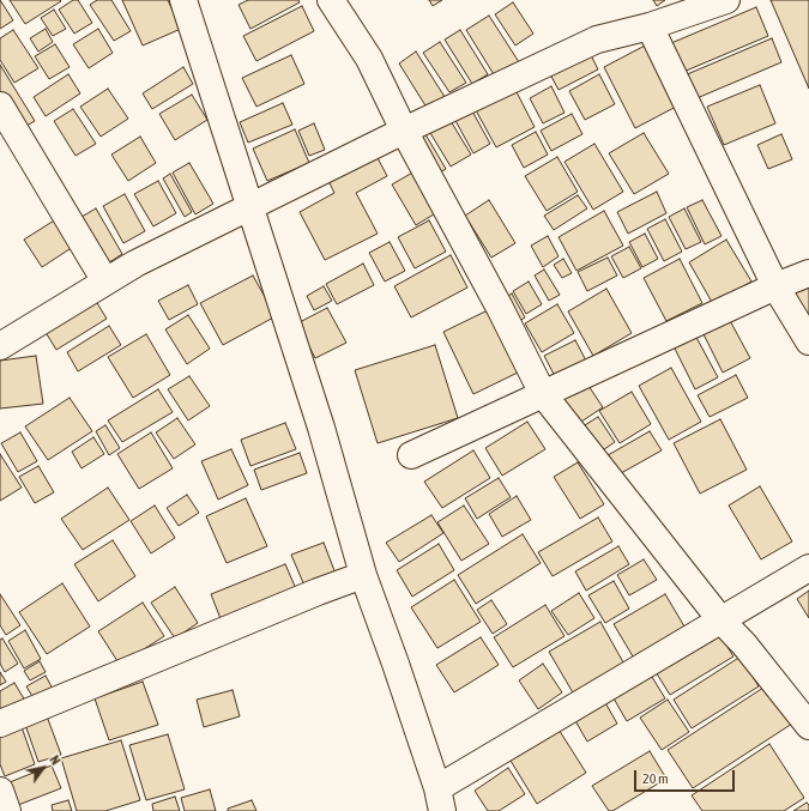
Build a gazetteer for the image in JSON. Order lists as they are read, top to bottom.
{
  "scale_bar": "20 m",
  "north": "top right"
}
